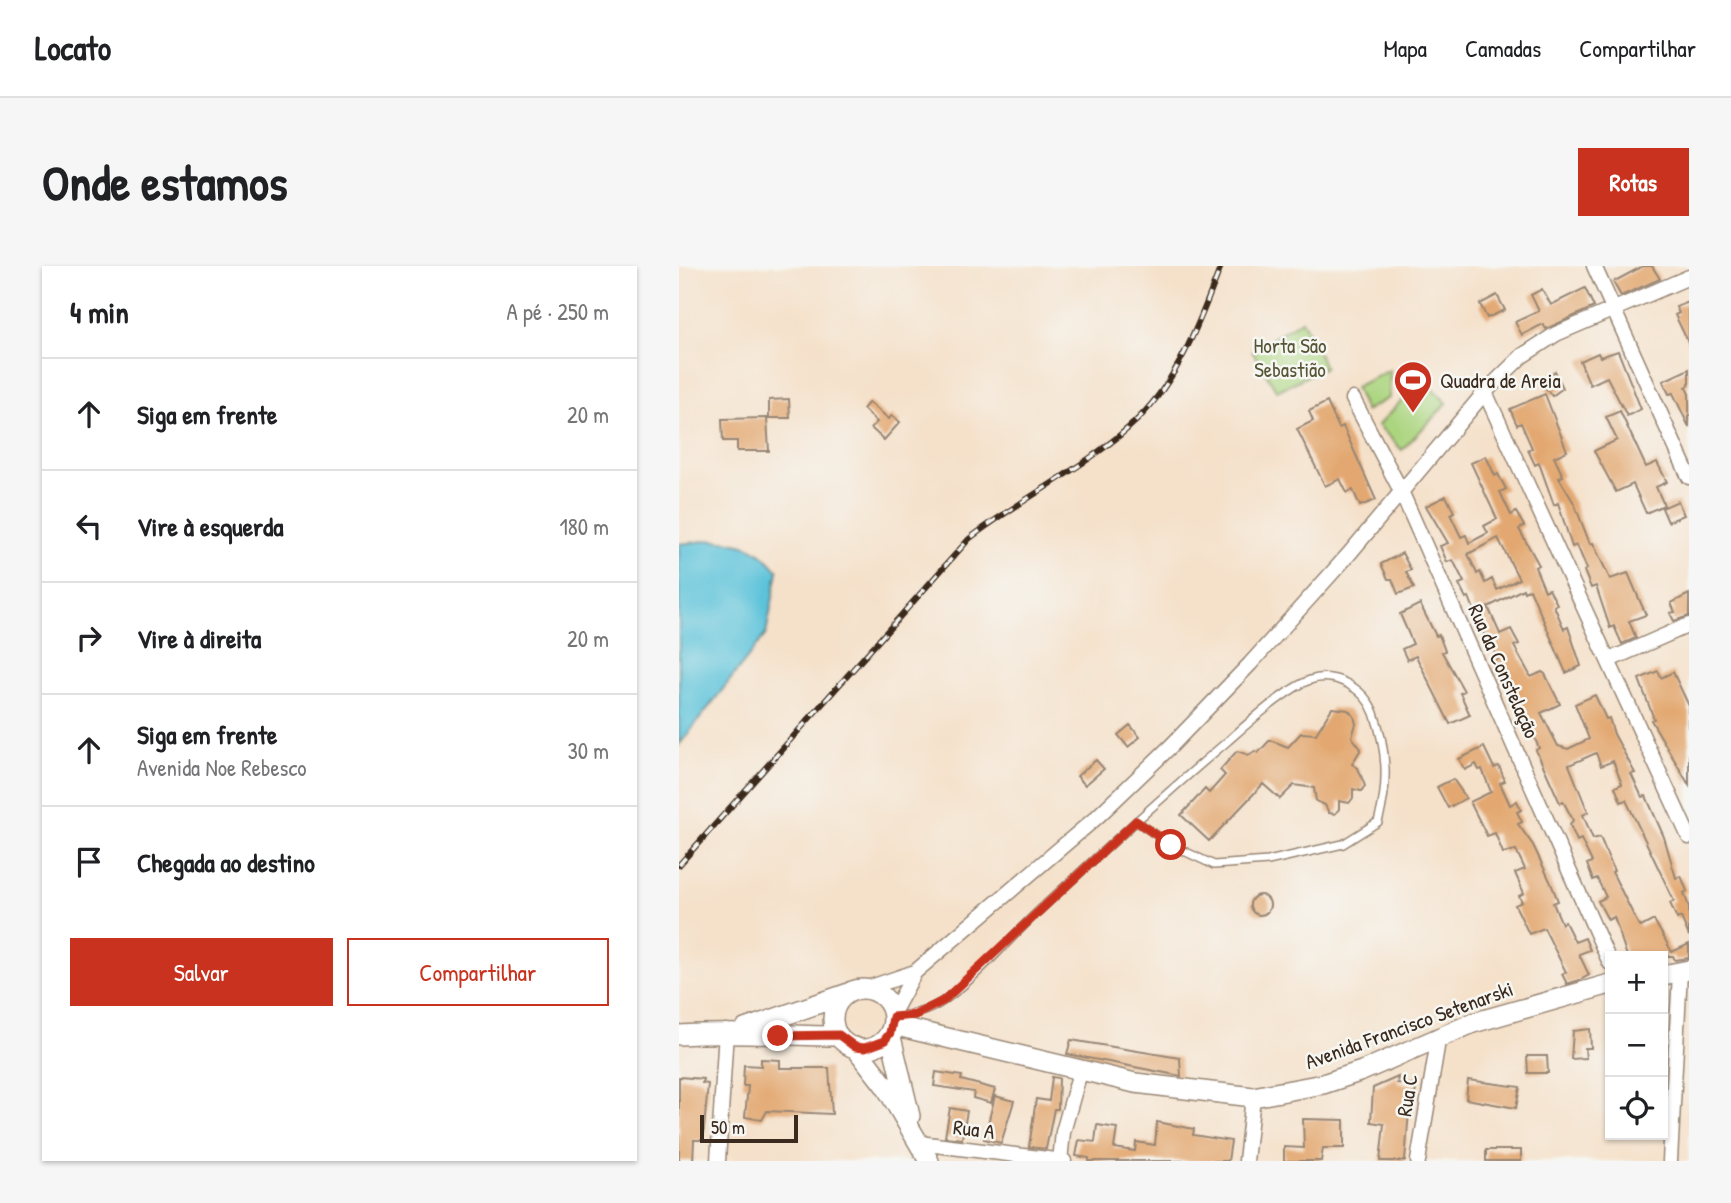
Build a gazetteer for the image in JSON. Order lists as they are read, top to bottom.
{
  "streets": {
    "street": [
      "Rua da Constelação",
      "Avenida Francisco Setenarski",
      "Rua C",
      "Rua A"
    ]
  },
  "crossings": [
    ["Avenida Francisco Setenarski", "Rua C"]
  ],
  "parks": ["Horta São Sebastião"],
  "places": {
    "sports": ["Quadra de Areia"]
  },
  "scale_bar": "50 m",
  "page": {
    "header": "Locato",
    "nav": ["Mapa", "Camadas", "Compartilhar"],
    "buttons": [
      "Rotas",
      ["Salvar", "Compartilhar"]
    ],
    "title": "Onde estamos",
    "heading": ["4 min", "A pé · 250 m"],
    "list": [
      ["Siga em frente", "20 m"],
      ["Vire à esquerda", "180 m"],
      ["Vire à direita", "20 m"],
      ["Siga em frente", "Avenida Noe Rebesco", "30 m"],
      "Chegada ao destino"
    ],
    "map_buttons": ["+", "−"],
    "scale": "50 m"
  }
}
